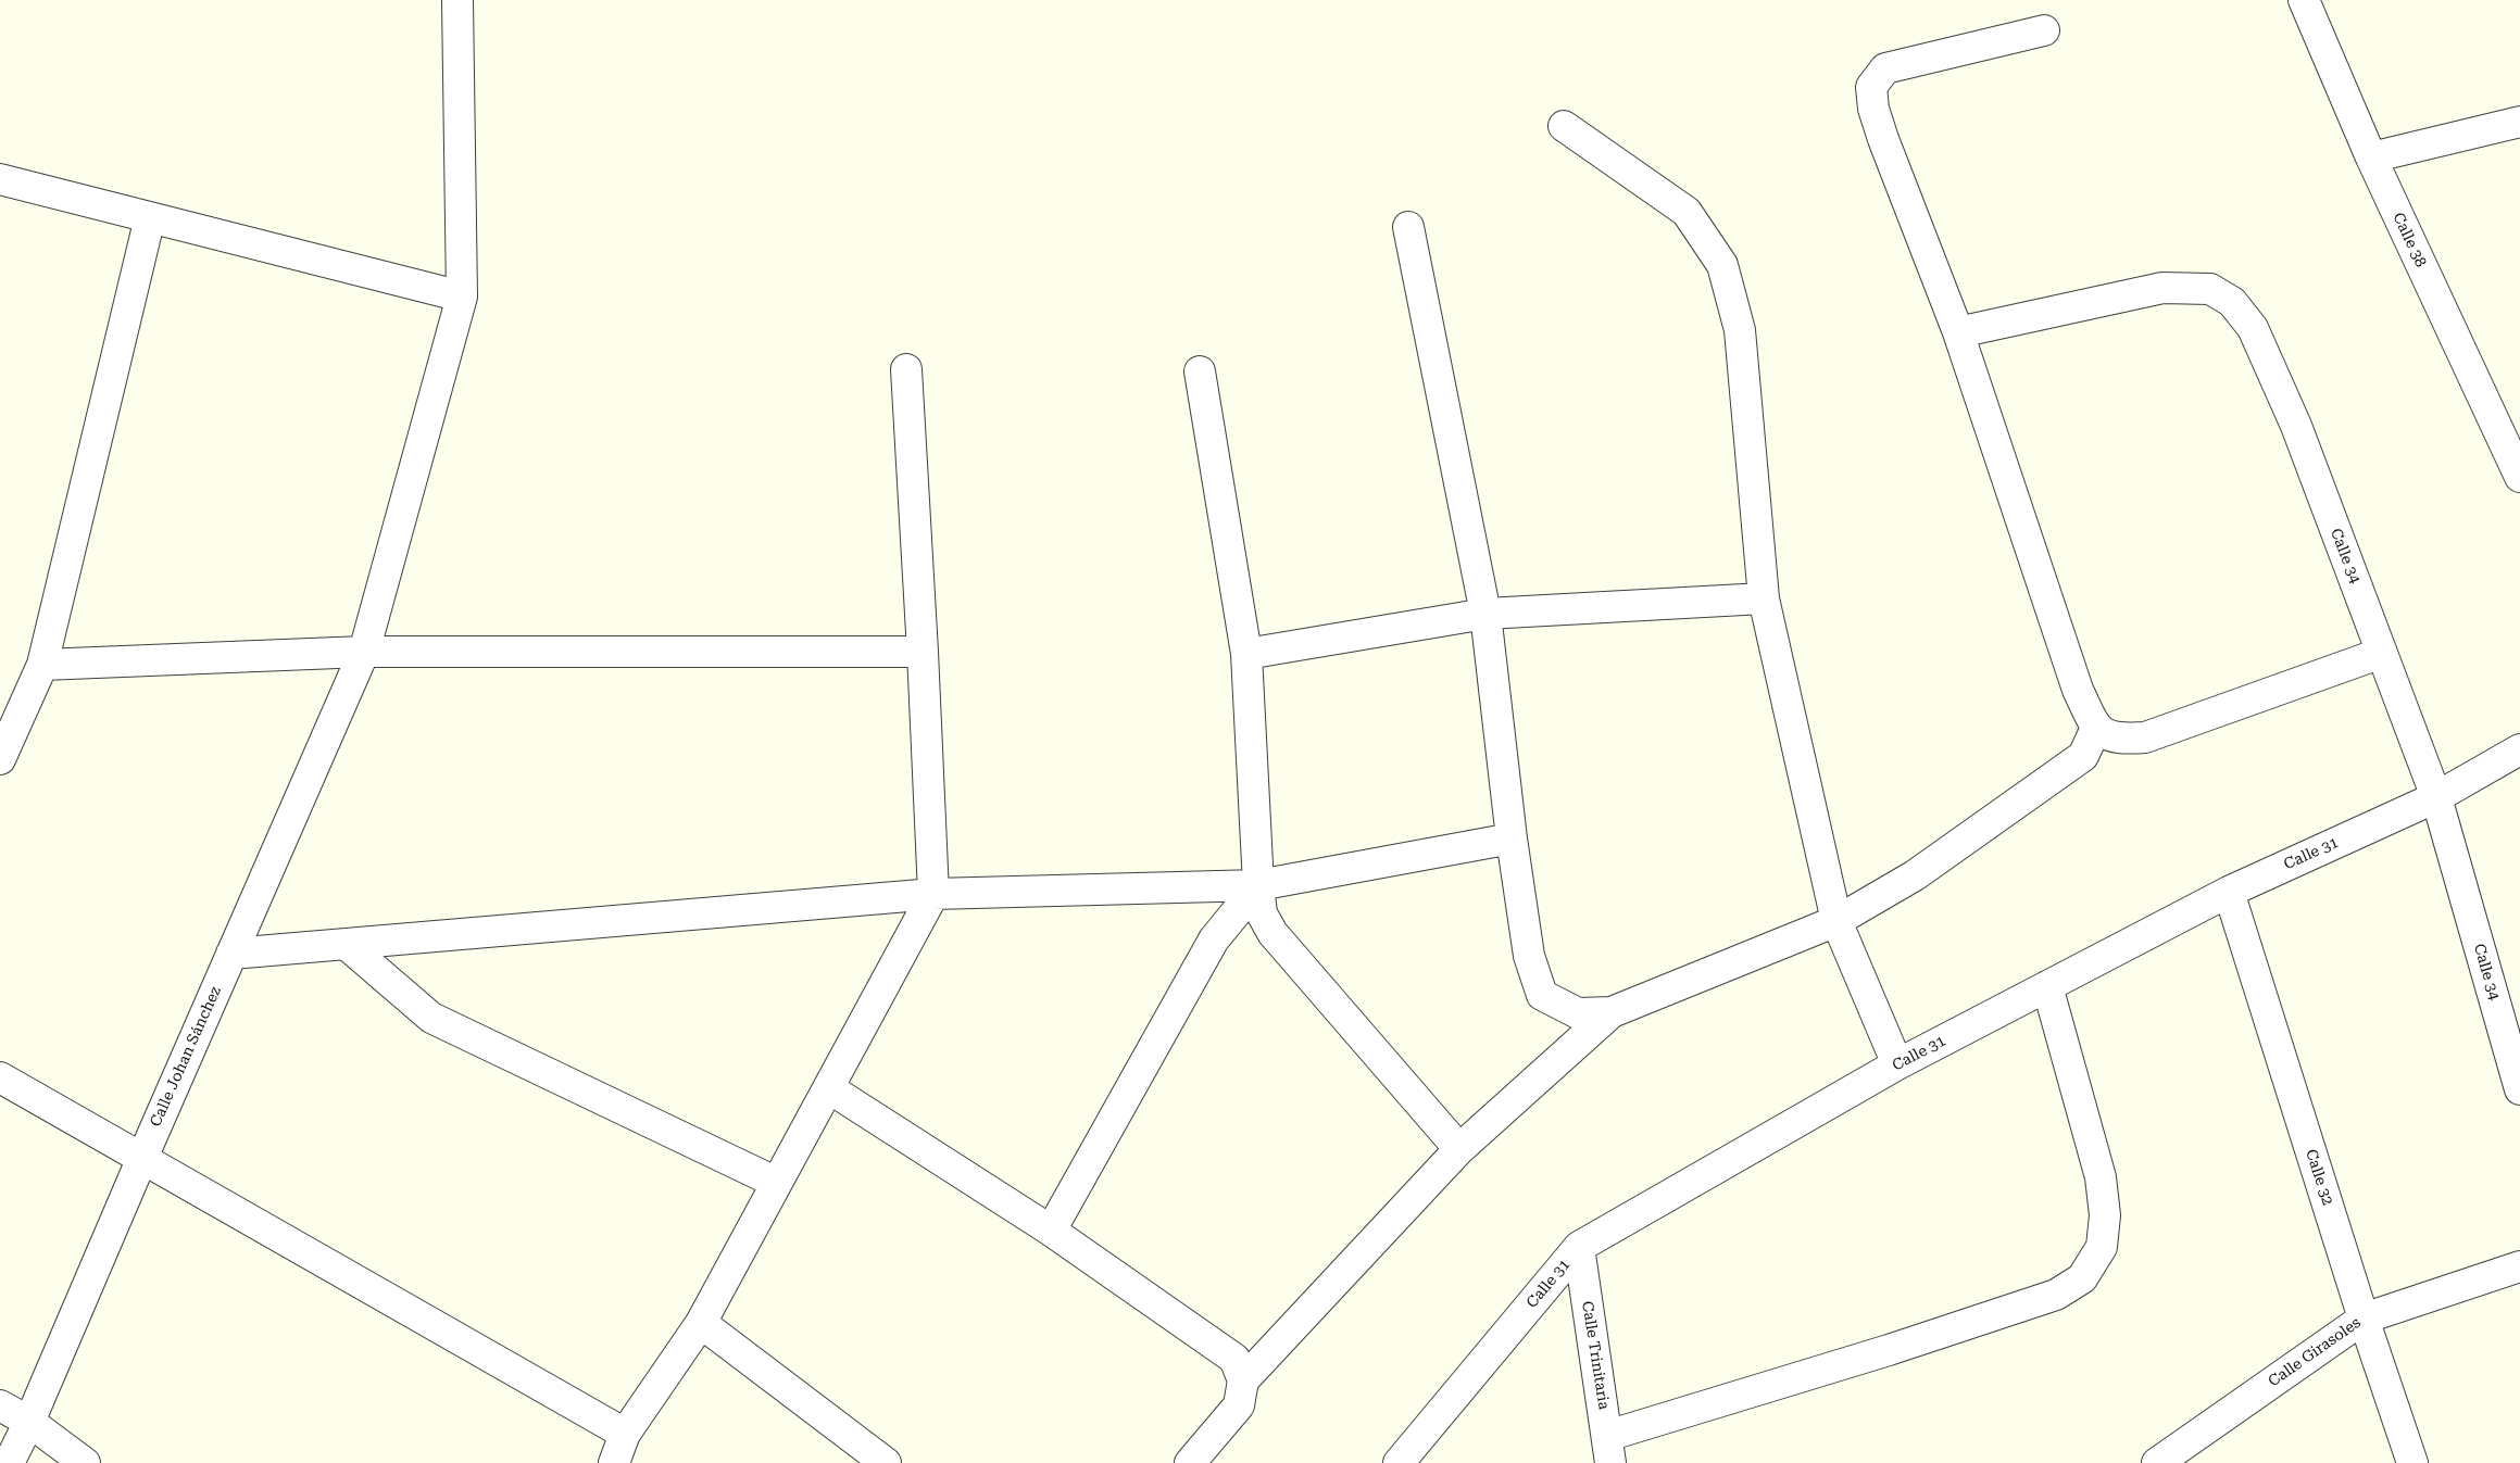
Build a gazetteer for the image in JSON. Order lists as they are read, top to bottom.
{
  "streets": {
    "street": [
      "Calle 38",
      "Calle 34",
      "Calle 31",
      "Calle Johan Sánchez",
      "Calle 32",
      "Calle Girasoles",
      "Calle Trinitaria"
    ]
  },
  "crossings": [
    ["Calle 34", "Calle 31"],
    ["Calle 31", "Calle 32"],
    ["Calle 31", "Calle Trinitaria"],
    ["Calle 32", "Calle Girasoles"]
  ]
}
